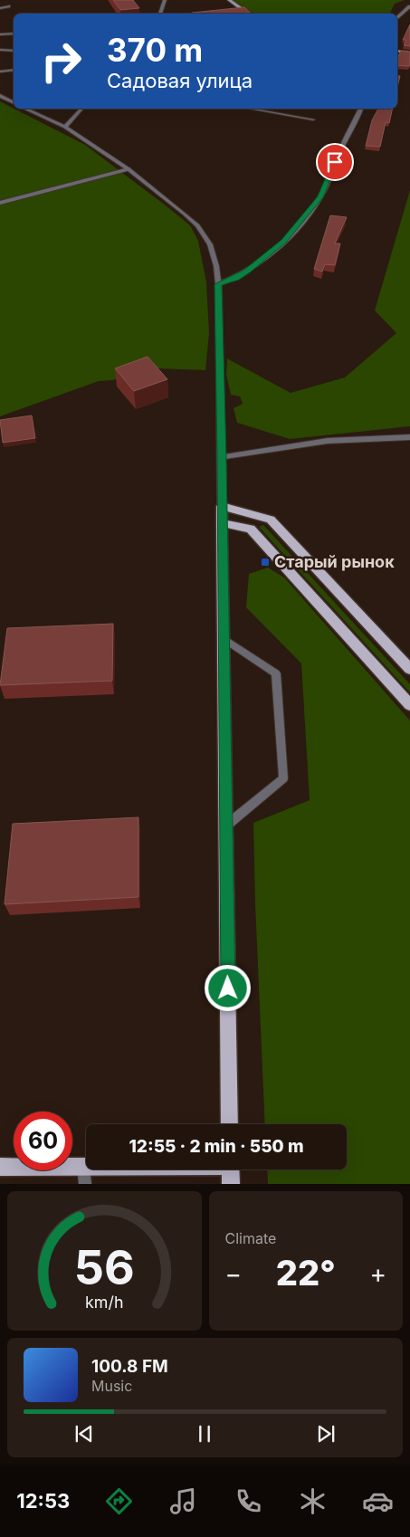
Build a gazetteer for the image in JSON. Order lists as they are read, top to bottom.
{
  "places": {
    "transit": ["Старый рынок"]
  },
  "page": {
    "turn": ["370 m", "Садовая улица"],
    "limit": "60",
    "trip": "12:55 · 2 min · 550 m",
    "tile": "Climate",
    "heat": ["−", "22°", "+"],
    "song": ["100.8 FM", "Music"],
    "tabs": "12:53",
    "gauge": ["56", "km/h"]
  }
}
